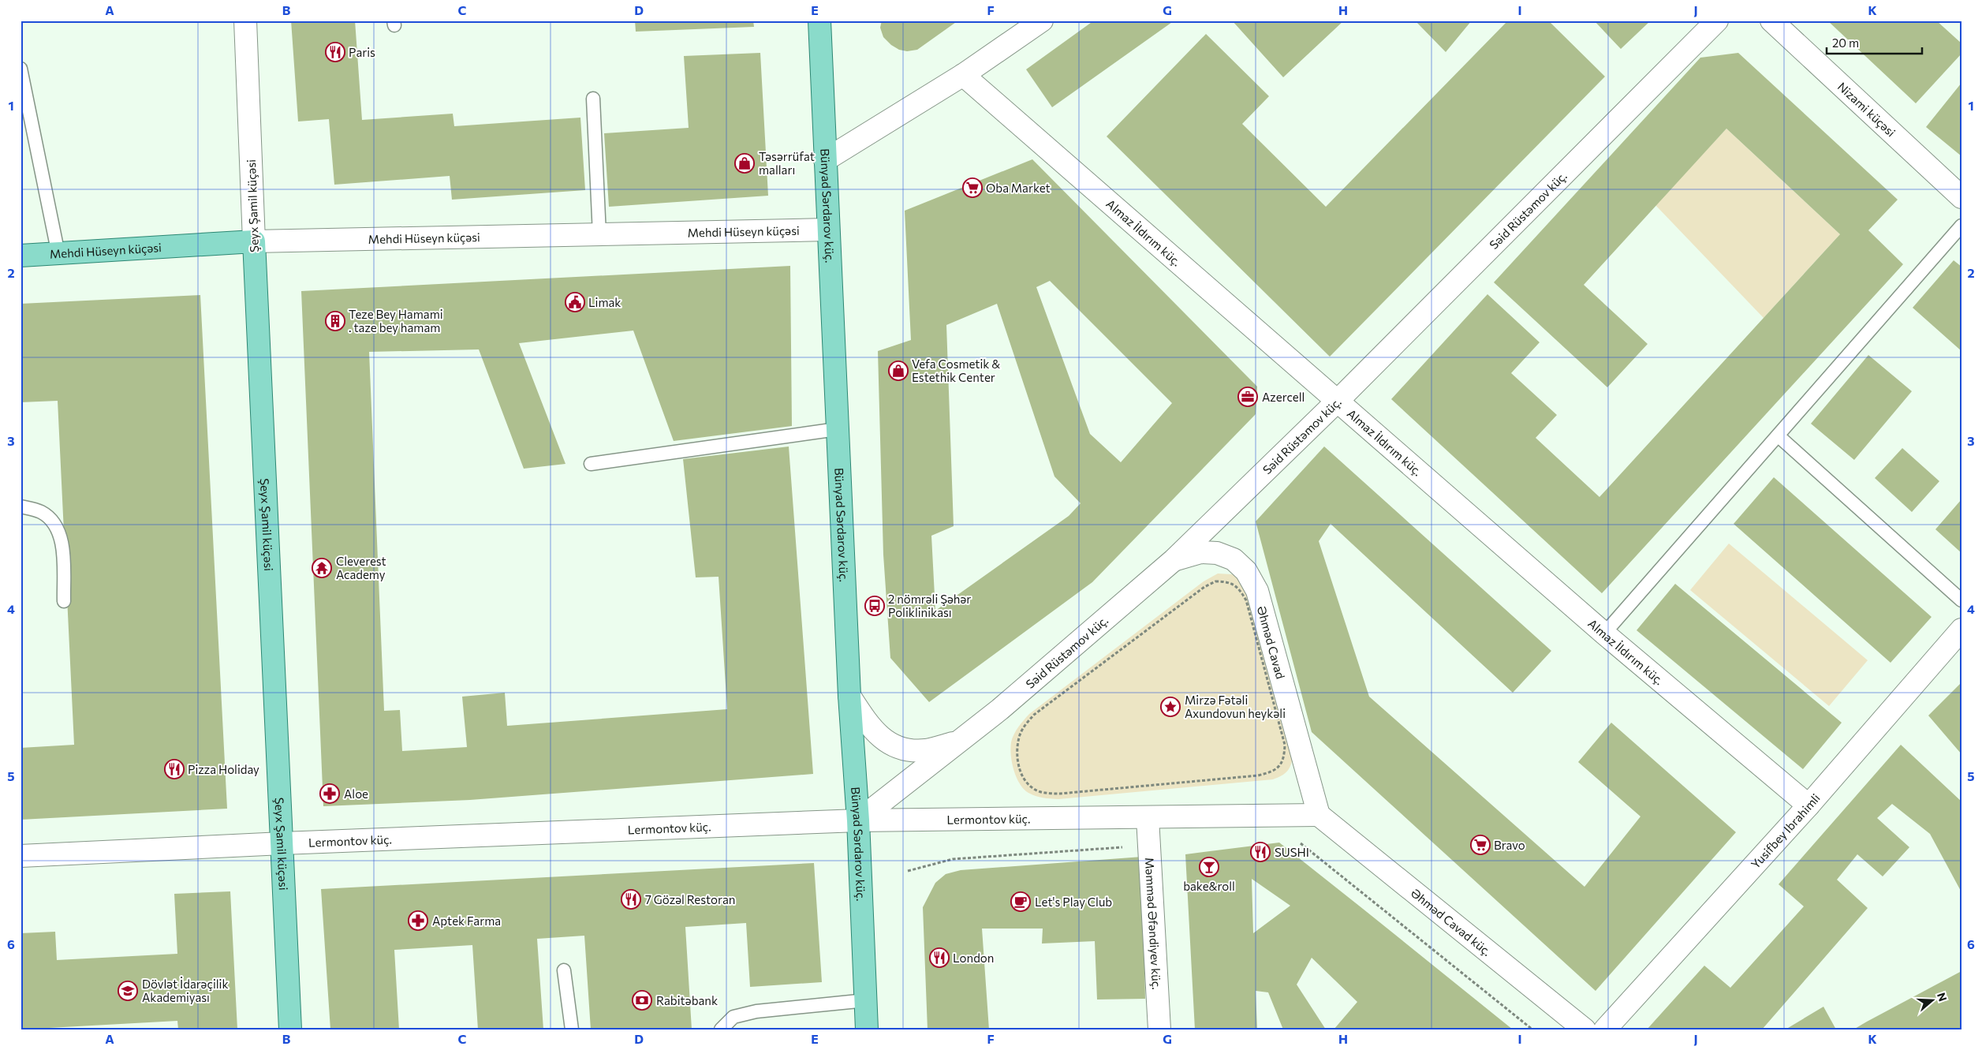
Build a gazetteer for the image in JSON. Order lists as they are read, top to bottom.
{
  "streets": {
    "main road": ["Şeyx Şamil küçəsi", "Bünyad Sərdarov küç.", "Mehdi Hüseyn küçəsi"],
    "street": [
      "Nizami küçəsi",
      "Səid Rüstəmov küç.",
      "Almaz İldırım küç.",
      "Əhməd Cavad",
      "Lermontov küç.",
      "Yusifbey Ibrahimli",
      "Əhməd Cavad küç.",
      "Məmməd Əfəndiyev küç."
    ]
  },
  "crossings": [
    ["Şeyx Şamil küçəsi", "Mehdi Hüseyn küçəsi"],
    ["Şeyx Şamil küçəsi", "Lermontov küç."],
    ["Bünyad Sərdarov küç.", "Səid Rüstəmov küç."],
    ["Bünyad Sərdarov küç.", "Mehdi Hüseyn küçəsi"],
    ["Bünyad Sərdarov küç.", "Lermontov küç."],
    ["Səid Rüstəmov küç.", "Almaz İldırım küç."],
    ["Səid Rüstəmov küç.", "Əhməd Cavad"],
    ["Səid Rüstəmov küç.", "Lermontov küç."],
    ["Almaz İldırım küç.", "Yusifbey Ibrahimli"],
    ["Əhməd Cavad", "Lermontov küç."],
    ["Əhməd Cavad", "Əhməd Cavad küç."],
    ["Lermontov küç.", "Əhməd Cavad küç."],
    ["Lermontov küç.", "Məmməd Əfəndiyev küç."]
  ],
  "places": {
    "restaurant": [
      "Paris",
      "Pizza Holiday",
      "SUSHI",
      "7 Gözəl Restoran",
      "London"
    ],
    "shop": ["Təsərrüfat malları", "Vefa Cosmetik & Estethik Center"],
    "supermarket": ["Oba Market", "Bravo"],
    "public building": ["Limak"],
    "building": ["Teze Bey Hamami . taze bey hamam"],
    "office": ["Azercell"],
    "temple": ["Cleverest Academy"],
    "bus stop": ["2 nömrəli Şəhər Poliklinikası"],
    "place": ["Mirzə Fətəli Axundovun heykəli"],
    "pharmacy": ["Aloe", "Aptek Farma"],
    "bar": ["bake&roll"],
    "cafe": ["Let's Play Club"],
    "school or university": ["Dövlət İdarəçilik Akademiyası"],
    "bank": ["Rabitəbank"]
  },
  "scale_bar": "20 m",
  "north": "right",
  "grid": {
    "columns": [
      "A",
      "B",
      "C",
      "D",
      "E",
      "F",
      "G",
      "H",
      "I",
      "J",
      "K"
    ],
    "rows": [
      "1",
      "2",
      "3",
      "4",
      "5",
      "6"
    ]
  }
}
